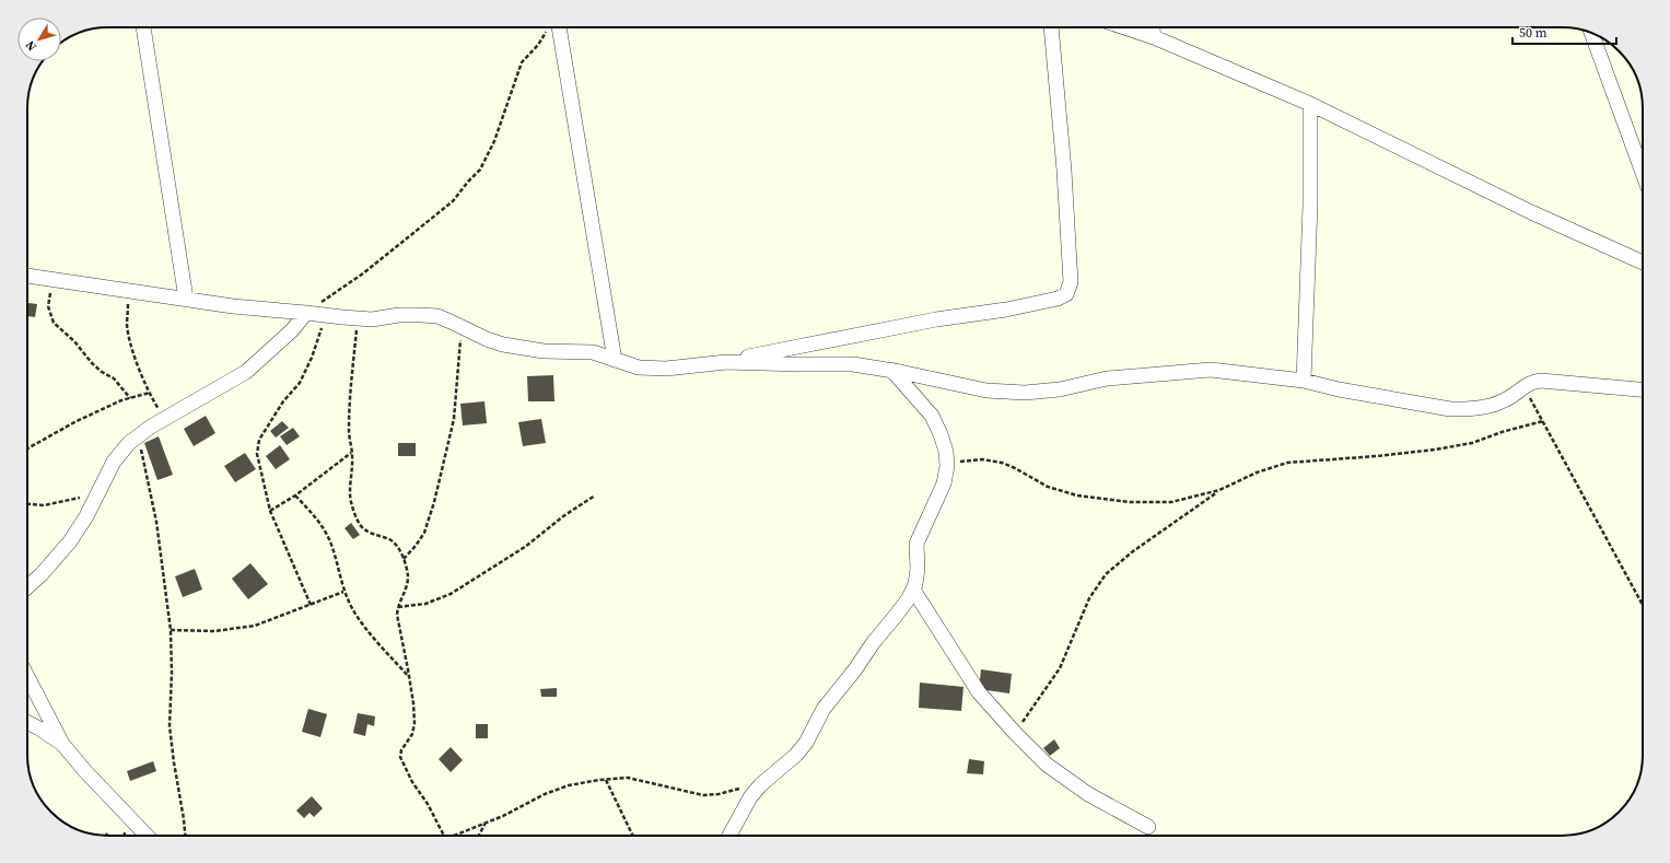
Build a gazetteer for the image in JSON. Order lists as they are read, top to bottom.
{
  "scale_bar": "50 m",
  "north": "bottom left"
}
